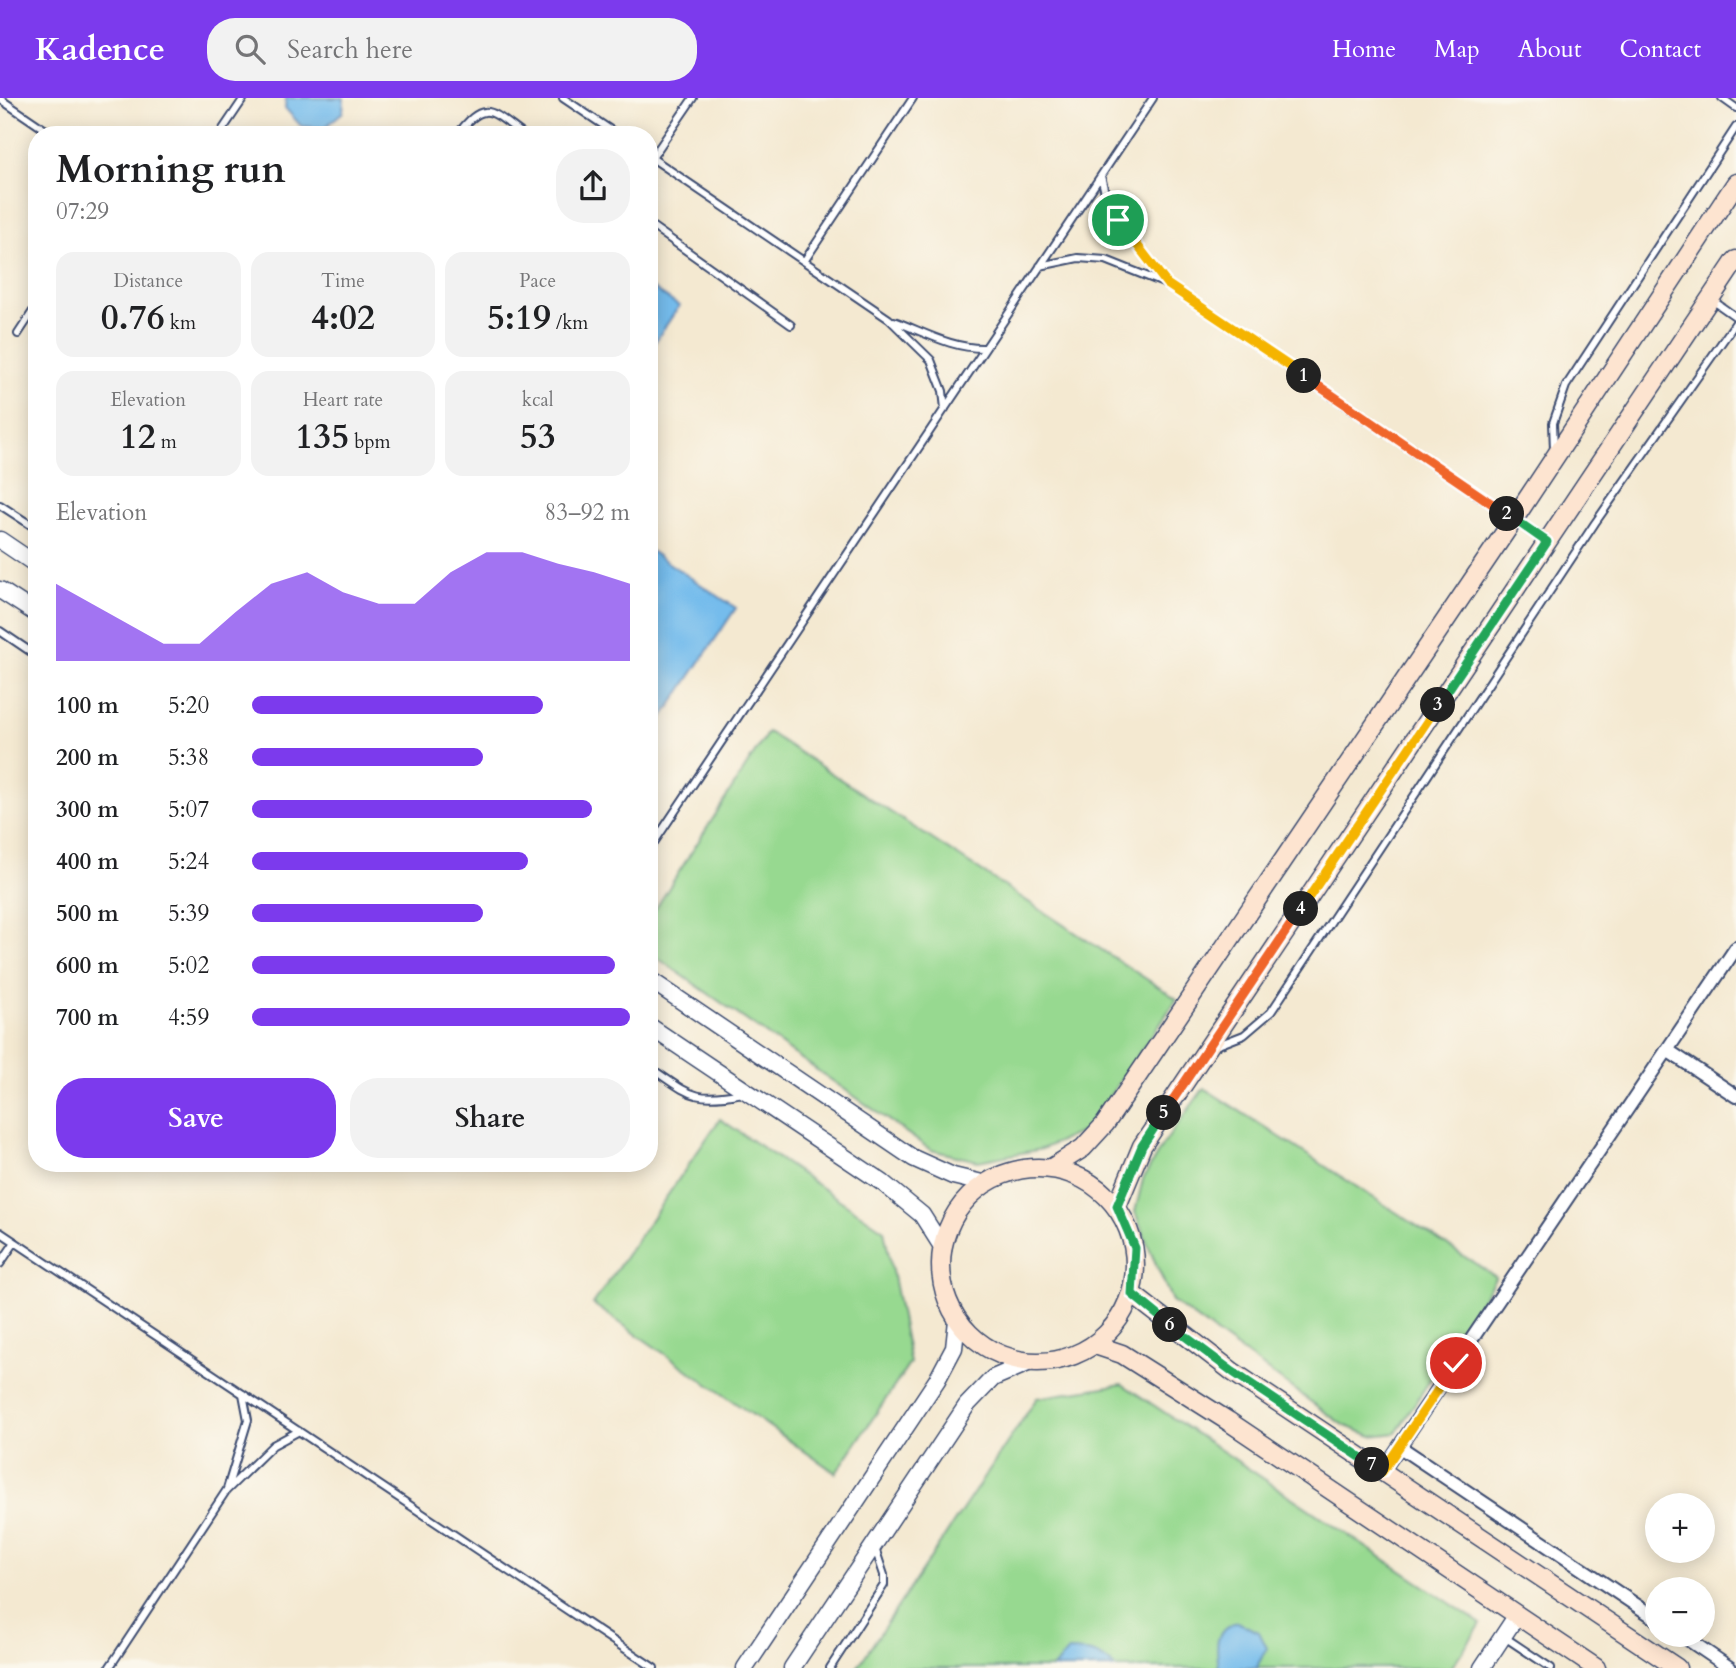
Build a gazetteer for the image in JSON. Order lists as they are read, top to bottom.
{
  "page": {
    "header": "Kadence",
    "search": "Search here",
    "nav": [
      "Home",
      "Map",
      "About",
      "Contact"
    ],
    "heading": ["Morning run", "07:29"],
    "stats": [
      ["Distance", "0.76 km"],
      ["Time", "4:02"],
      ["Pace", "5:19 /km"],
      ["Elevation", "12 m"],
      ["Heart rate", "135 bpm"],
      ["kcal", "53"]
    ],
    "pins": [
      "1",
      "2",
      "3",
      "4",
      "5",
      "6",
      "7"
    ],
    "chart": ["Elevation", "83–92 m"],
    "list": [
      {
        "name": "100 m",
        "note": "5:20"
      },
      {
        "name": "200 m",
        "note": "5:38"
      },
      {
        "name": "300 m",
        "note": "5:07"
      },
      {
        "name": "400 m",
        "note": "5:24"
      },
      {
        "name": "500 m",
        "note": "5:39"
      },
      {
        "name": "600 m",
        "note": "5:02"
      },
      {
        "name": "700 m",
        "note": "4:59"
      }
    ],
    "buttons": ["Save", "Share"],
    "map_buttons": ["+", "−"]
  }
}
